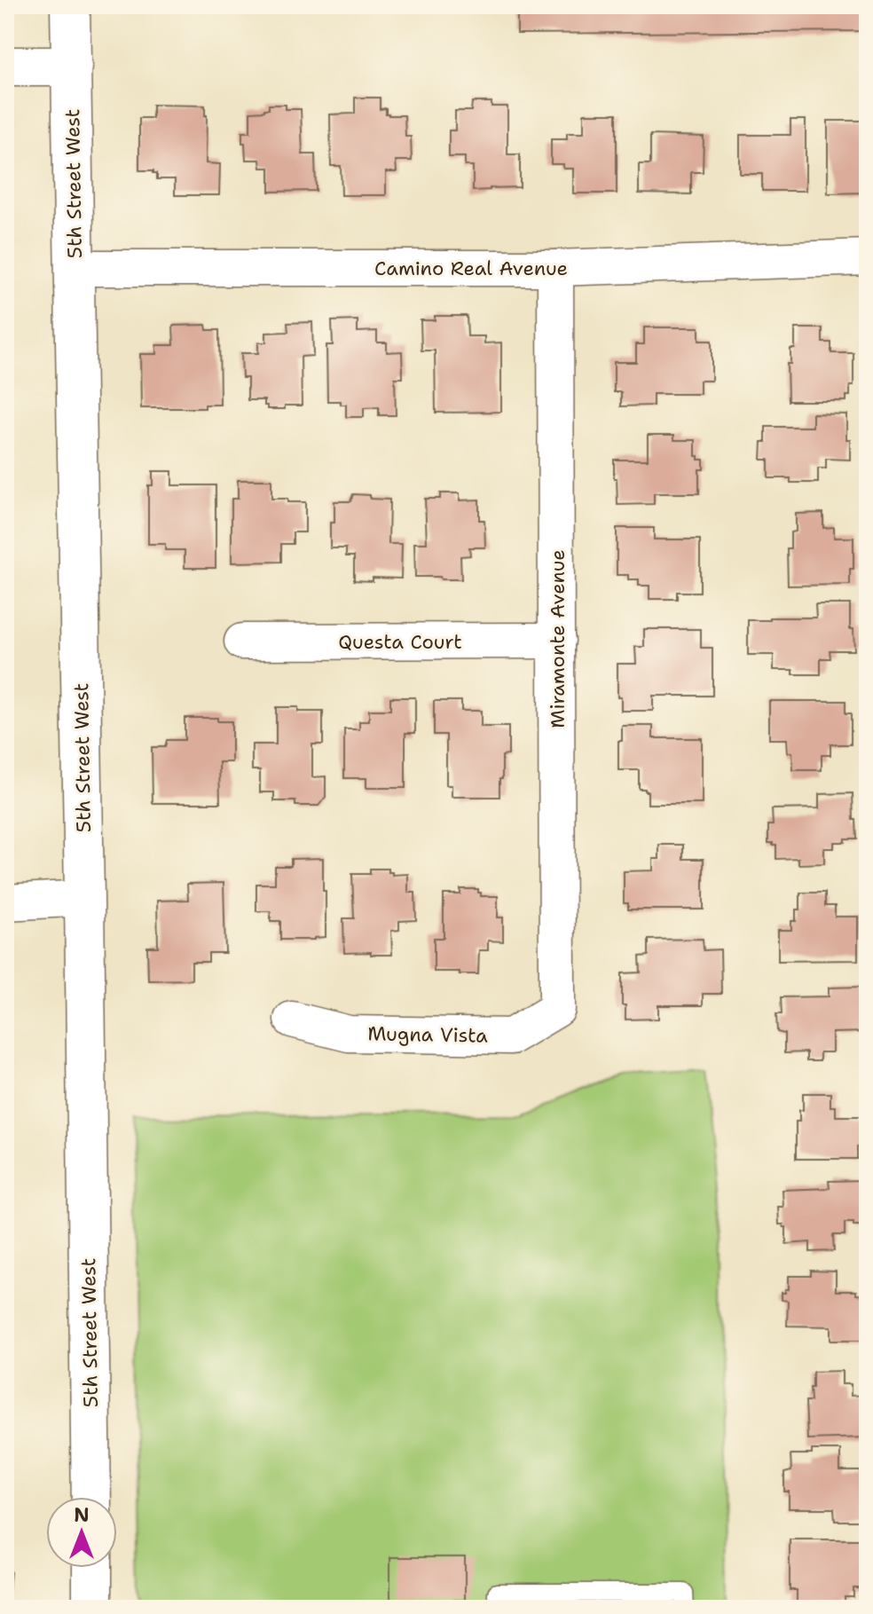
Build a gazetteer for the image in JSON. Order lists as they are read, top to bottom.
{
  "streets": {
    "street": [
      "5th Street West",
      "Camino Real Avenue",
      "Miramonte Avenue",
      "Questa Court",
      "Mugna Vista"
    ]
  },
  "crossings": [
    ["5th Street West", "Camino Real Avenue"],
    ["Camino Real Avenue", "Miramonte Avenue"],
    ["Miramonte Avenue", "Questa Court"],
    ["Miramonte Avenue", "Mugna Vista"]
  ],
  "north": "top"
}
